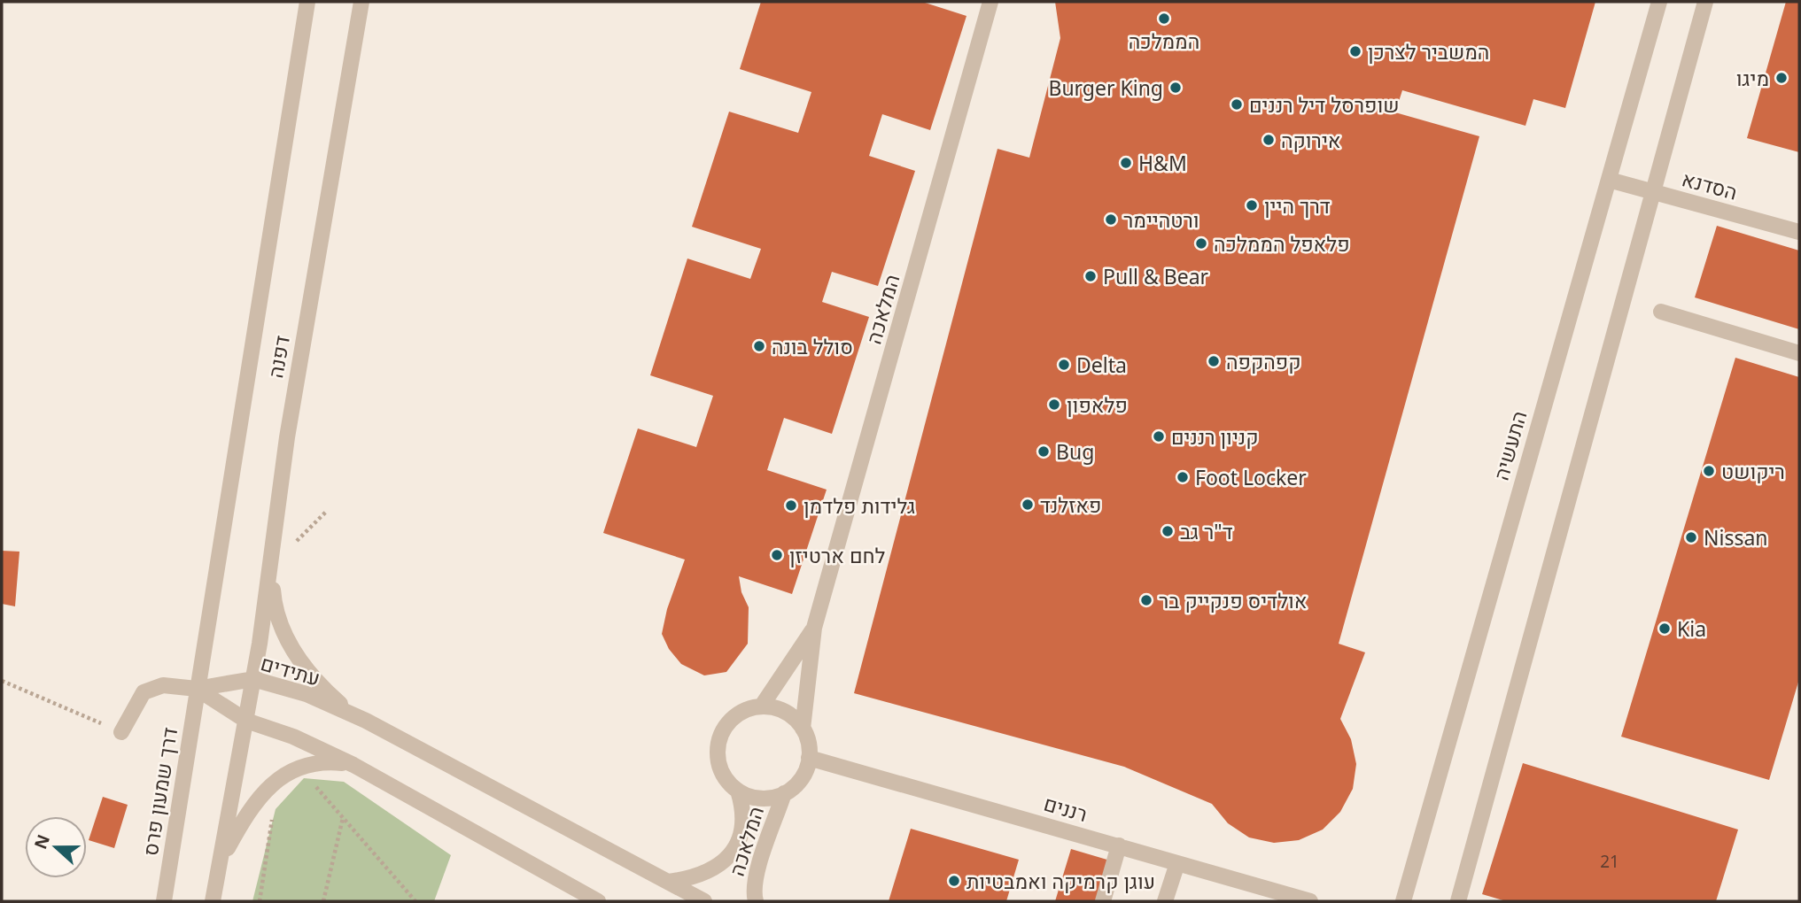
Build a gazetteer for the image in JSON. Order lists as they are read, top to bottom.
{
  "streets": {
    "street": [
      "הסדנא",
      "המלאכה",
      "דפנה",
      "התעשיה",
      "עתידים",
      "דרך שמעון פרס",
      "רננים"
    ]
  },
  "crossings": [
    ["הסדנא", "התעשיה"],
    ["המלאכה", "עתידים"],
    ["המלאכה", "רננים"],
    ["דפנה", "עתידים"],
    ["דפנה", "דרך שמעון פרס"],
    ["עתידים", "דרך שמעון פרס"]
  ],
  "places": [
    "הממלכה",
    "המשביר לצרכן",
    "מיגו",
    "Burger King",
    "שופרסל דיל רננים",
    "אירוקה",
    "H&M",
    "דרך היין",
    "ורטהיימר",
    "פלאפל הממלכה",
    "Pull & Bear",
    "סולל בונה",
    "קפהקפה",
    "Delta",
    "פלאפון",
    "קניון רננים",
    "Bug",
    "ריקושט",
    "Foot Locker",
    "פאזלנד",
    "גלידות פלדמן",
    "ד\"ר גב",
    "Nissan",
    "לחם ארטיזן",
    "אולדיס פנקייק בר",
    "Kia",
    "עוגן קרמיקה ואמבטיות"
  ],
  "house_numbers": ["21"],
  "north": "left"
}
